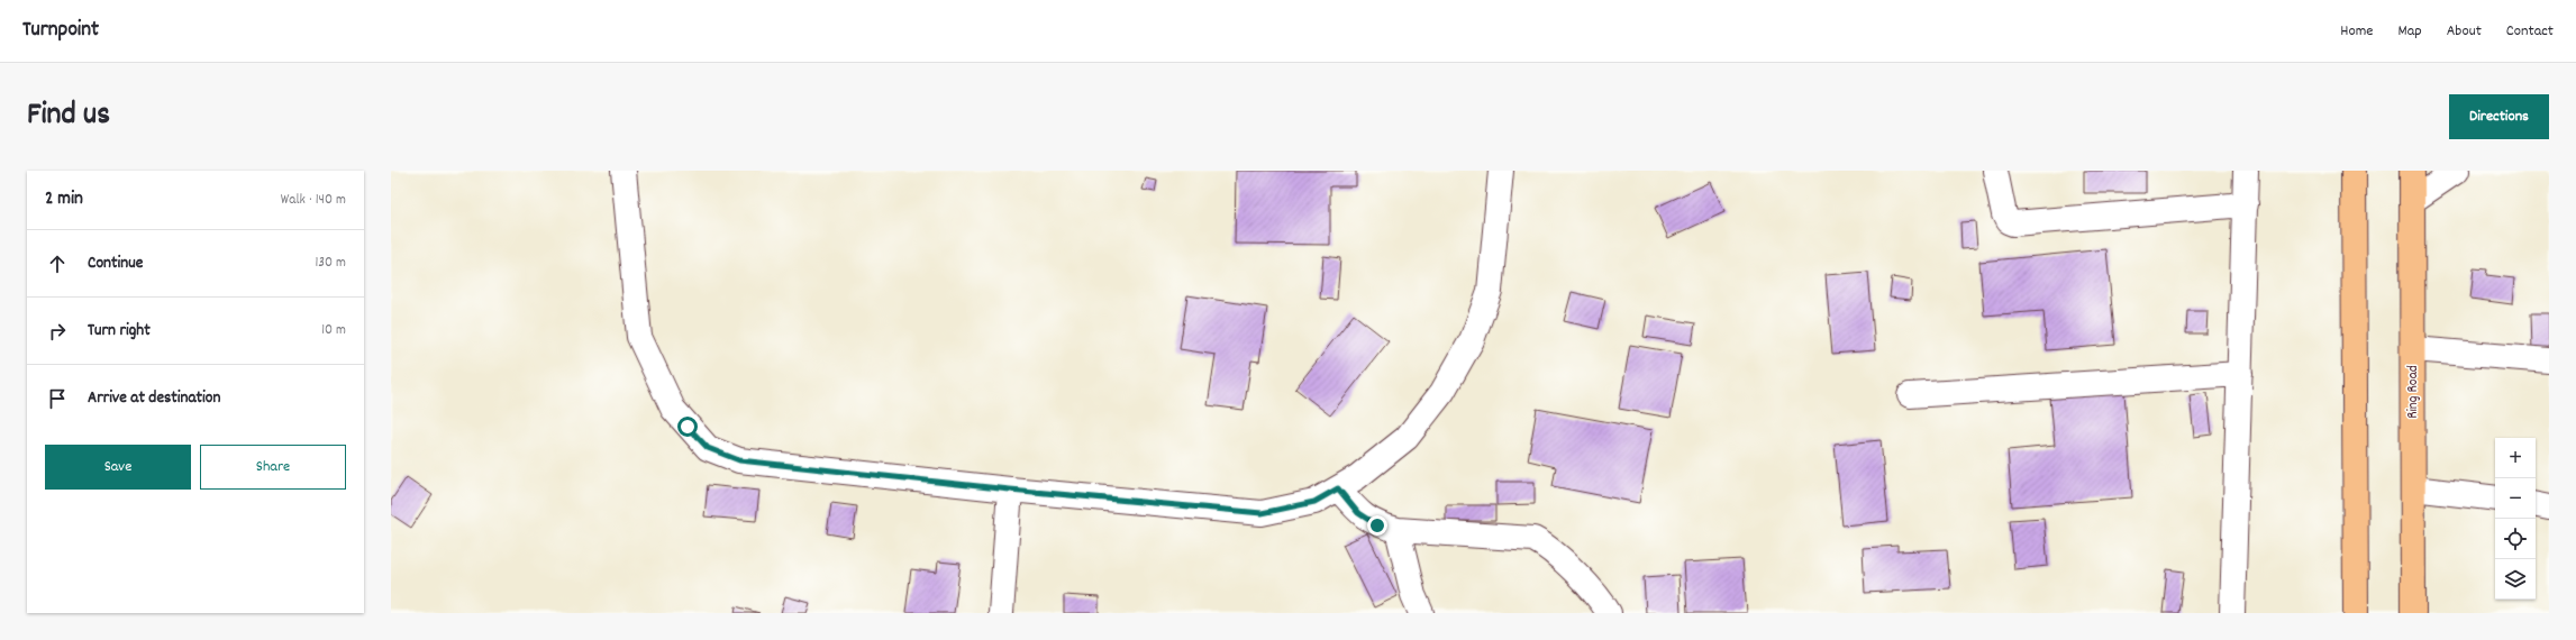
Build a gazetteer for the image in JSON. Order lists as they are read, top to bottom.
{
  "streets": {
    "main road": ["Ring Road"]
  },
  "page": {
    "header": "Turnpoint",
    "nav": [
      "Home",
      "Map",
      "About",
      "Contact"
    ],
    "title": "Find us",
    "buttons": [
      "Directions",
      ["Save", "Share"]
    ],
    "heading": ["2 min", "Walk · 140 m"],
    "list": [
      ["Continue", "130 m"],
      ["Turn right", "10 m"],
      "Arrive at destination"
    ],
    "map_buttons": ["+", "−"]
  }
}
